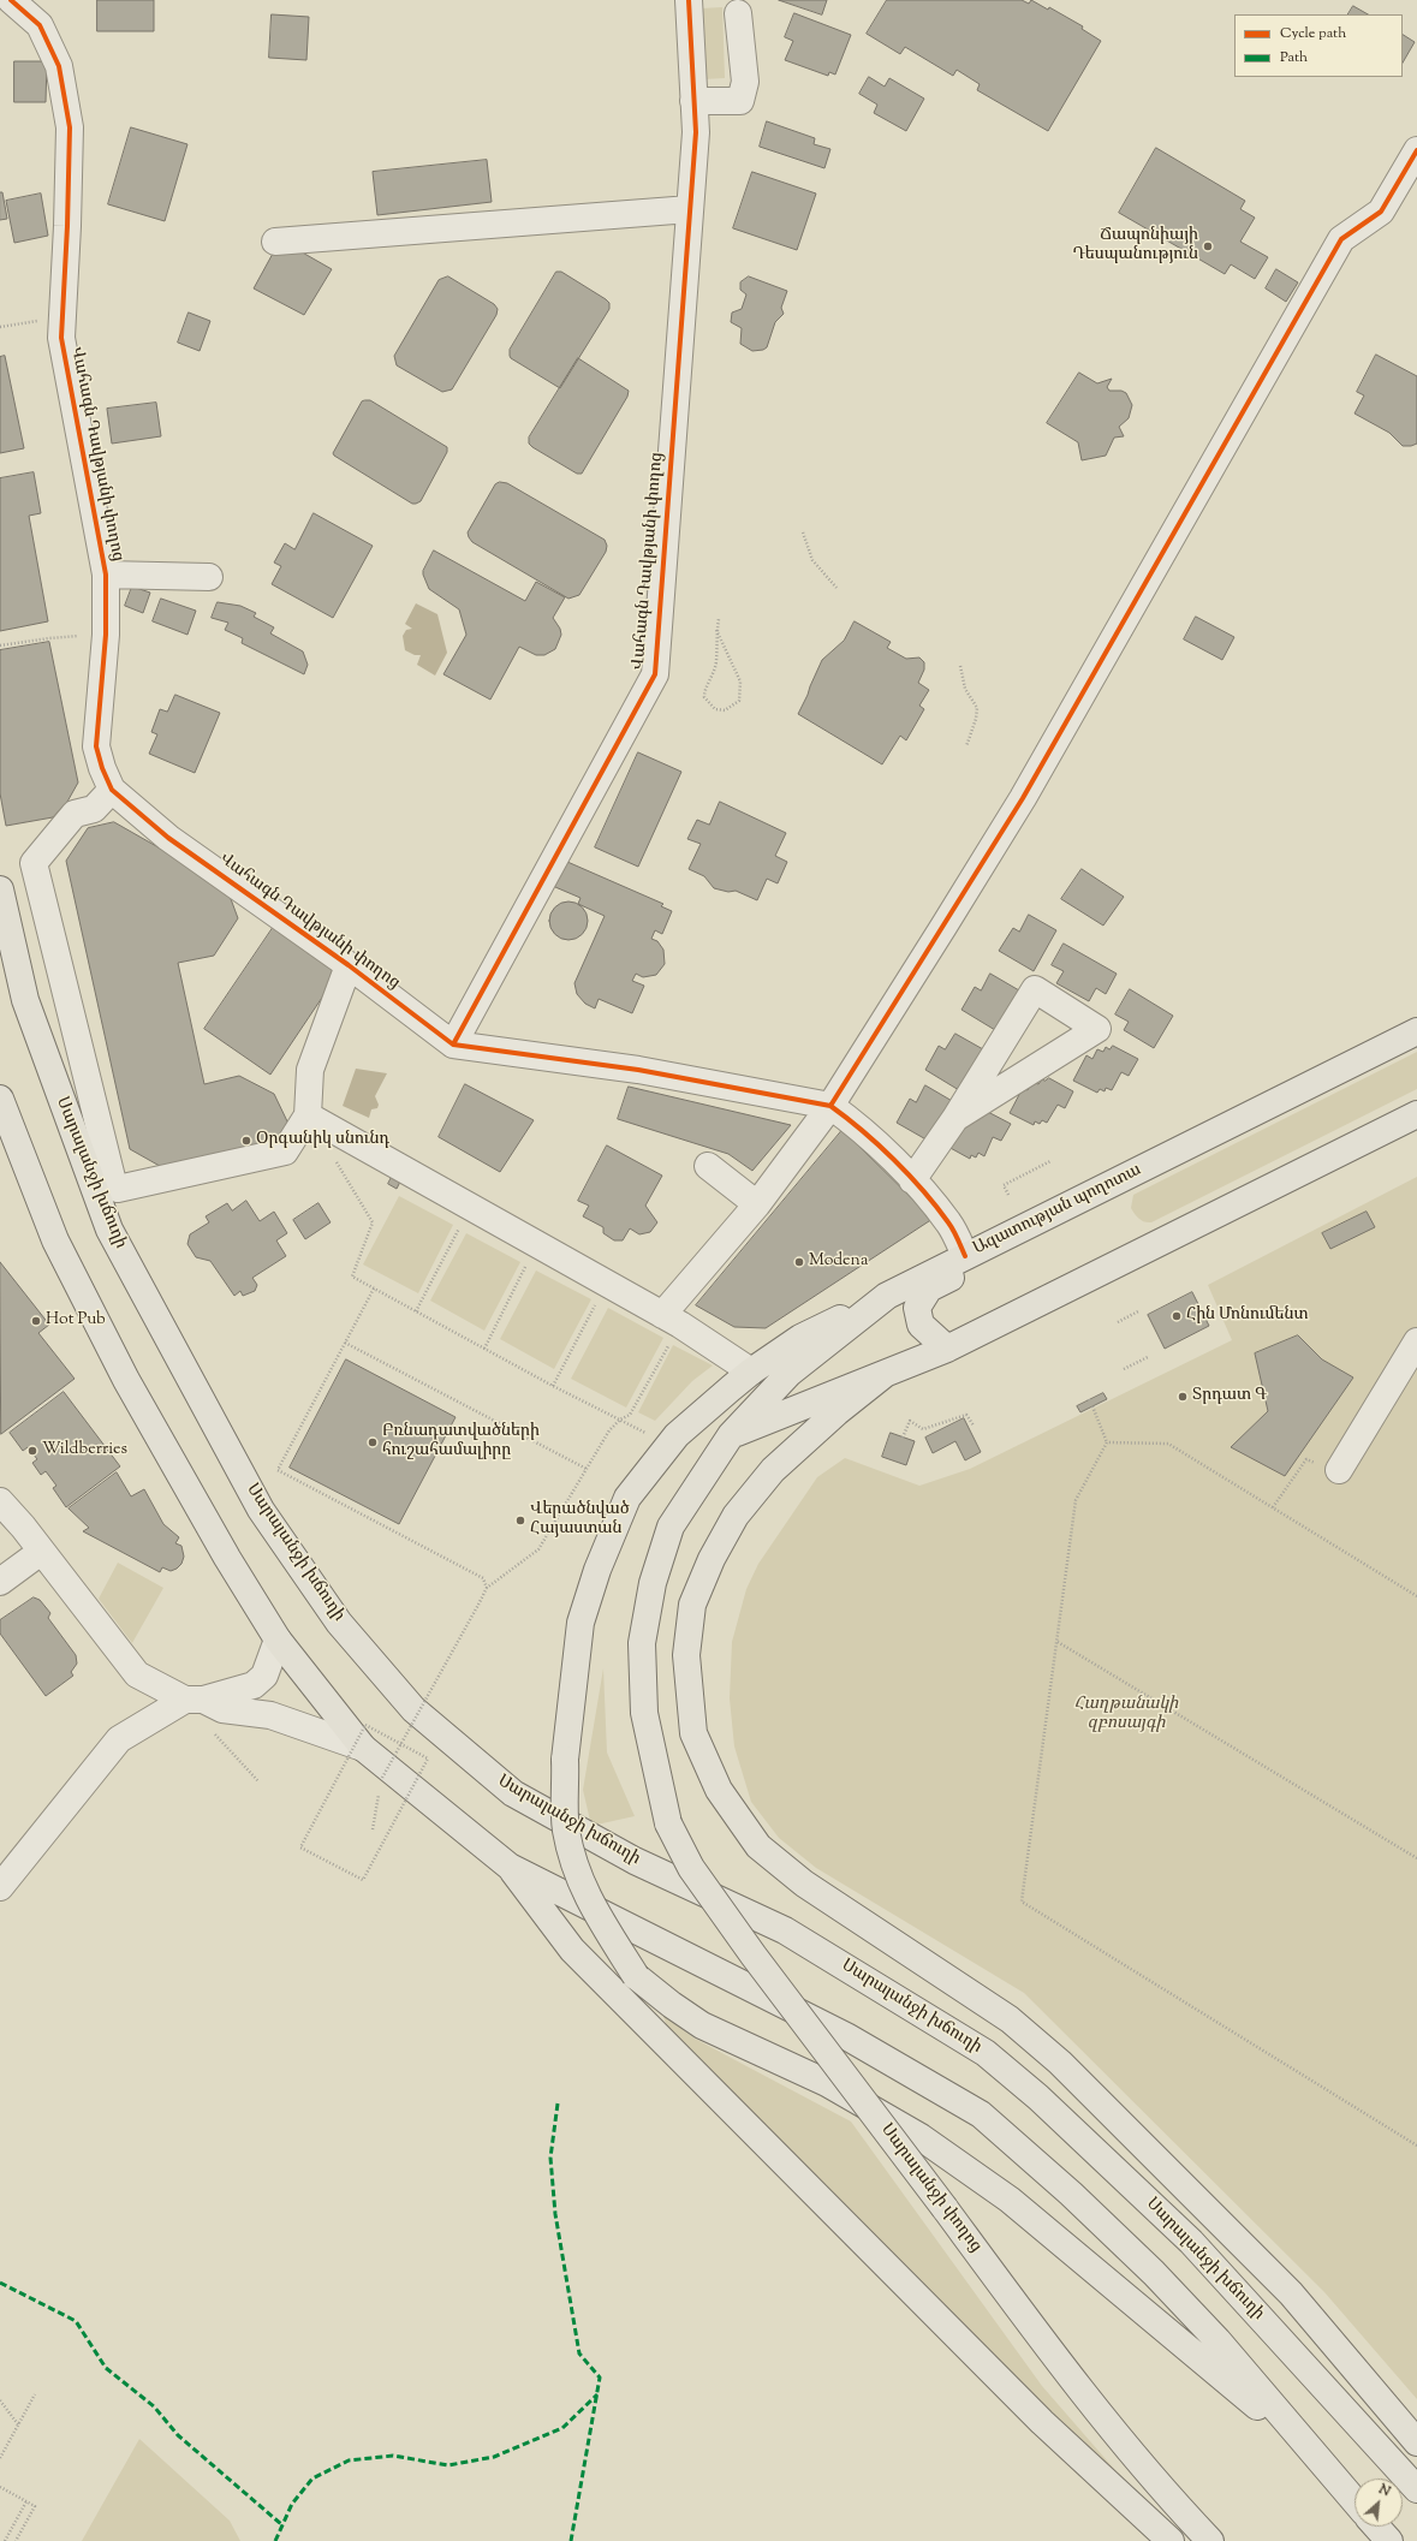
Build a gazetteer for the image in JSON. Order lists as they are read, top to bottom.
{
  "streets": {
    "main road": ["Սարալանջի խճուղի", "Ազատության պողոտա", "Սարալանջի փողոց"],
    "street": ["Վահագն Դավթյանի փողոց"]
  },
  "crossings": [
    ["Ազատության պողոտա", "Սարալանջի փողոց"]
  ],
  "parks": ["Հաղթանակի զբոսայգի"],
  "places": [
    "Ճապոնիայի Դեսպանություն",
    "Օրգանիկ սնունդ",
    "Modena",
    "Հին Մոնումենտ",
    "Hot Pub",
    "Տրդատ Գ",
    "Բռնադատվածների հուշահամալիրը",
    "Wildberries",
    "Վերածնված Հայաստան"
  ],
  "legend": ["Cycle path", "Path"],
  "north": "top right"
}
